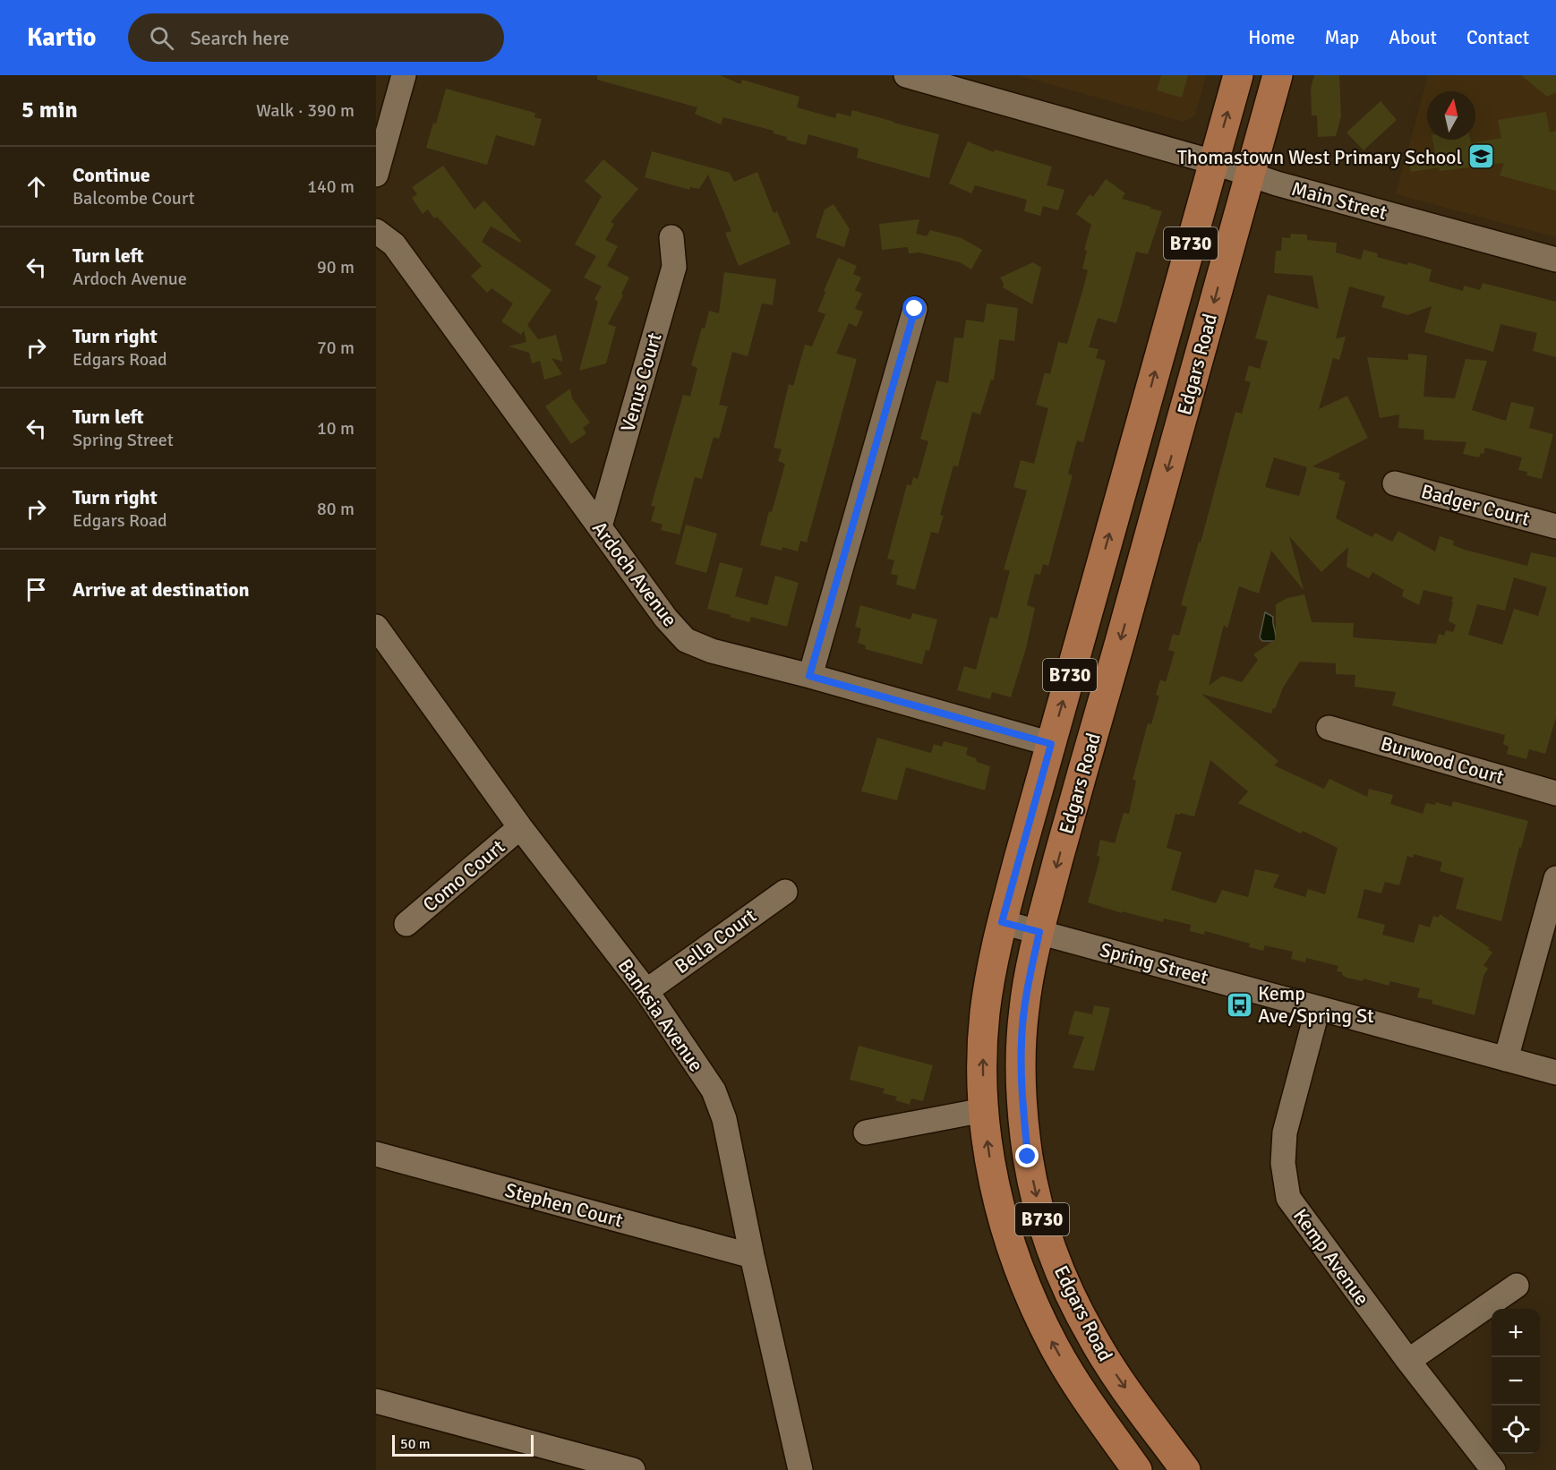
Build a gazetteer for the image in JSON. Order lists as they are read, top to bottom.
{
  "streets": {
    "main road": ["B730", "Edgars Road"],
    "street": [
      "Main Street",
      "Venus Court",
      "Badger Court",
      "Ardoch Avenue",
      "Burwood Court",
      "Como Court",
      "Bella Court",
      "Spring Street",
      "Banksia Avenue",
      "Stephen Court",
      "Kemp Avenue"
    ]
  },
  "crossings": [
    ["Main Street", "Edgars Road"],
    ["Edgars Road", "Ardoch Avenue"],
    ["Edgars Road", "Spring Street"],
    ["Venus Court", "Ardoch Avenue"],
    ["Como Court", "Banksia Avenue"],
    ["Bella Court", "Banksia Avenue"],
    ["Spring Street", "Kemp Avenue"],
    ["Banksia Avenue", "Stephen Court"]
  ],
  "places": {
    "school or university": ["Thomastown West Primary School"],
    "bus stop": ["Kemp Ave/Spring St"]
  },
  "scale_bar": "50 m",
  "north": "top",
  "page": {
    "header": "Kartio",
    "search": "Search here",
    "nav": [
      "Home",
      "Map",
      "About",
      "Contact"
    ],
    "heading": ["5 min", "Walk · 390 m"],
    "list": [
      ["Continue", "Balcombe Court", "140 m"],
      ["Turn left", "Ardoch Avenue", "90 m"],
      ["Turn right", "Edgars Road", "70 m"],
      ["Turn left", "Spring Street", "10 m"],
      ["Turn right", "Edgars Road", "80 m"],
      "Arrive at destination"
    ],
    "map_buttons": ["+", "−"],
    "scale": "50 m"
  }
}
